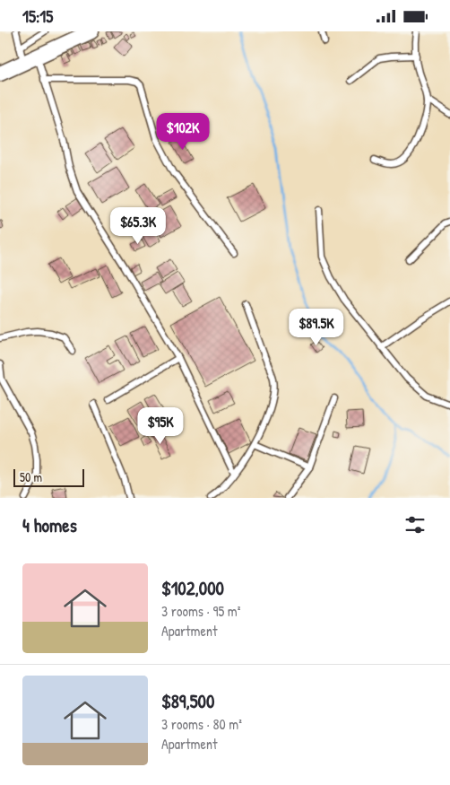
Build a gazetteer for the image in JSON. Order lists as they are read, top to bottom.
{
  "scale_bar": "50 m",
  "page": {
    "status": "15:15",
    "price": [
      "$102K",
      "$65.3K",
      "$89.5K",
      "$95K"
    ],
    "scale": "50 m",
    "heading": "4 homes",
    "list": [
      {
        "name": "$102,000",
        "note": "3 rooms · 95 m² · Apartment"
      },
      {
        "name": "$89,500",
        "note": "3 rooms · 80 m² · Apartment"
      }
    ]
  }
}
